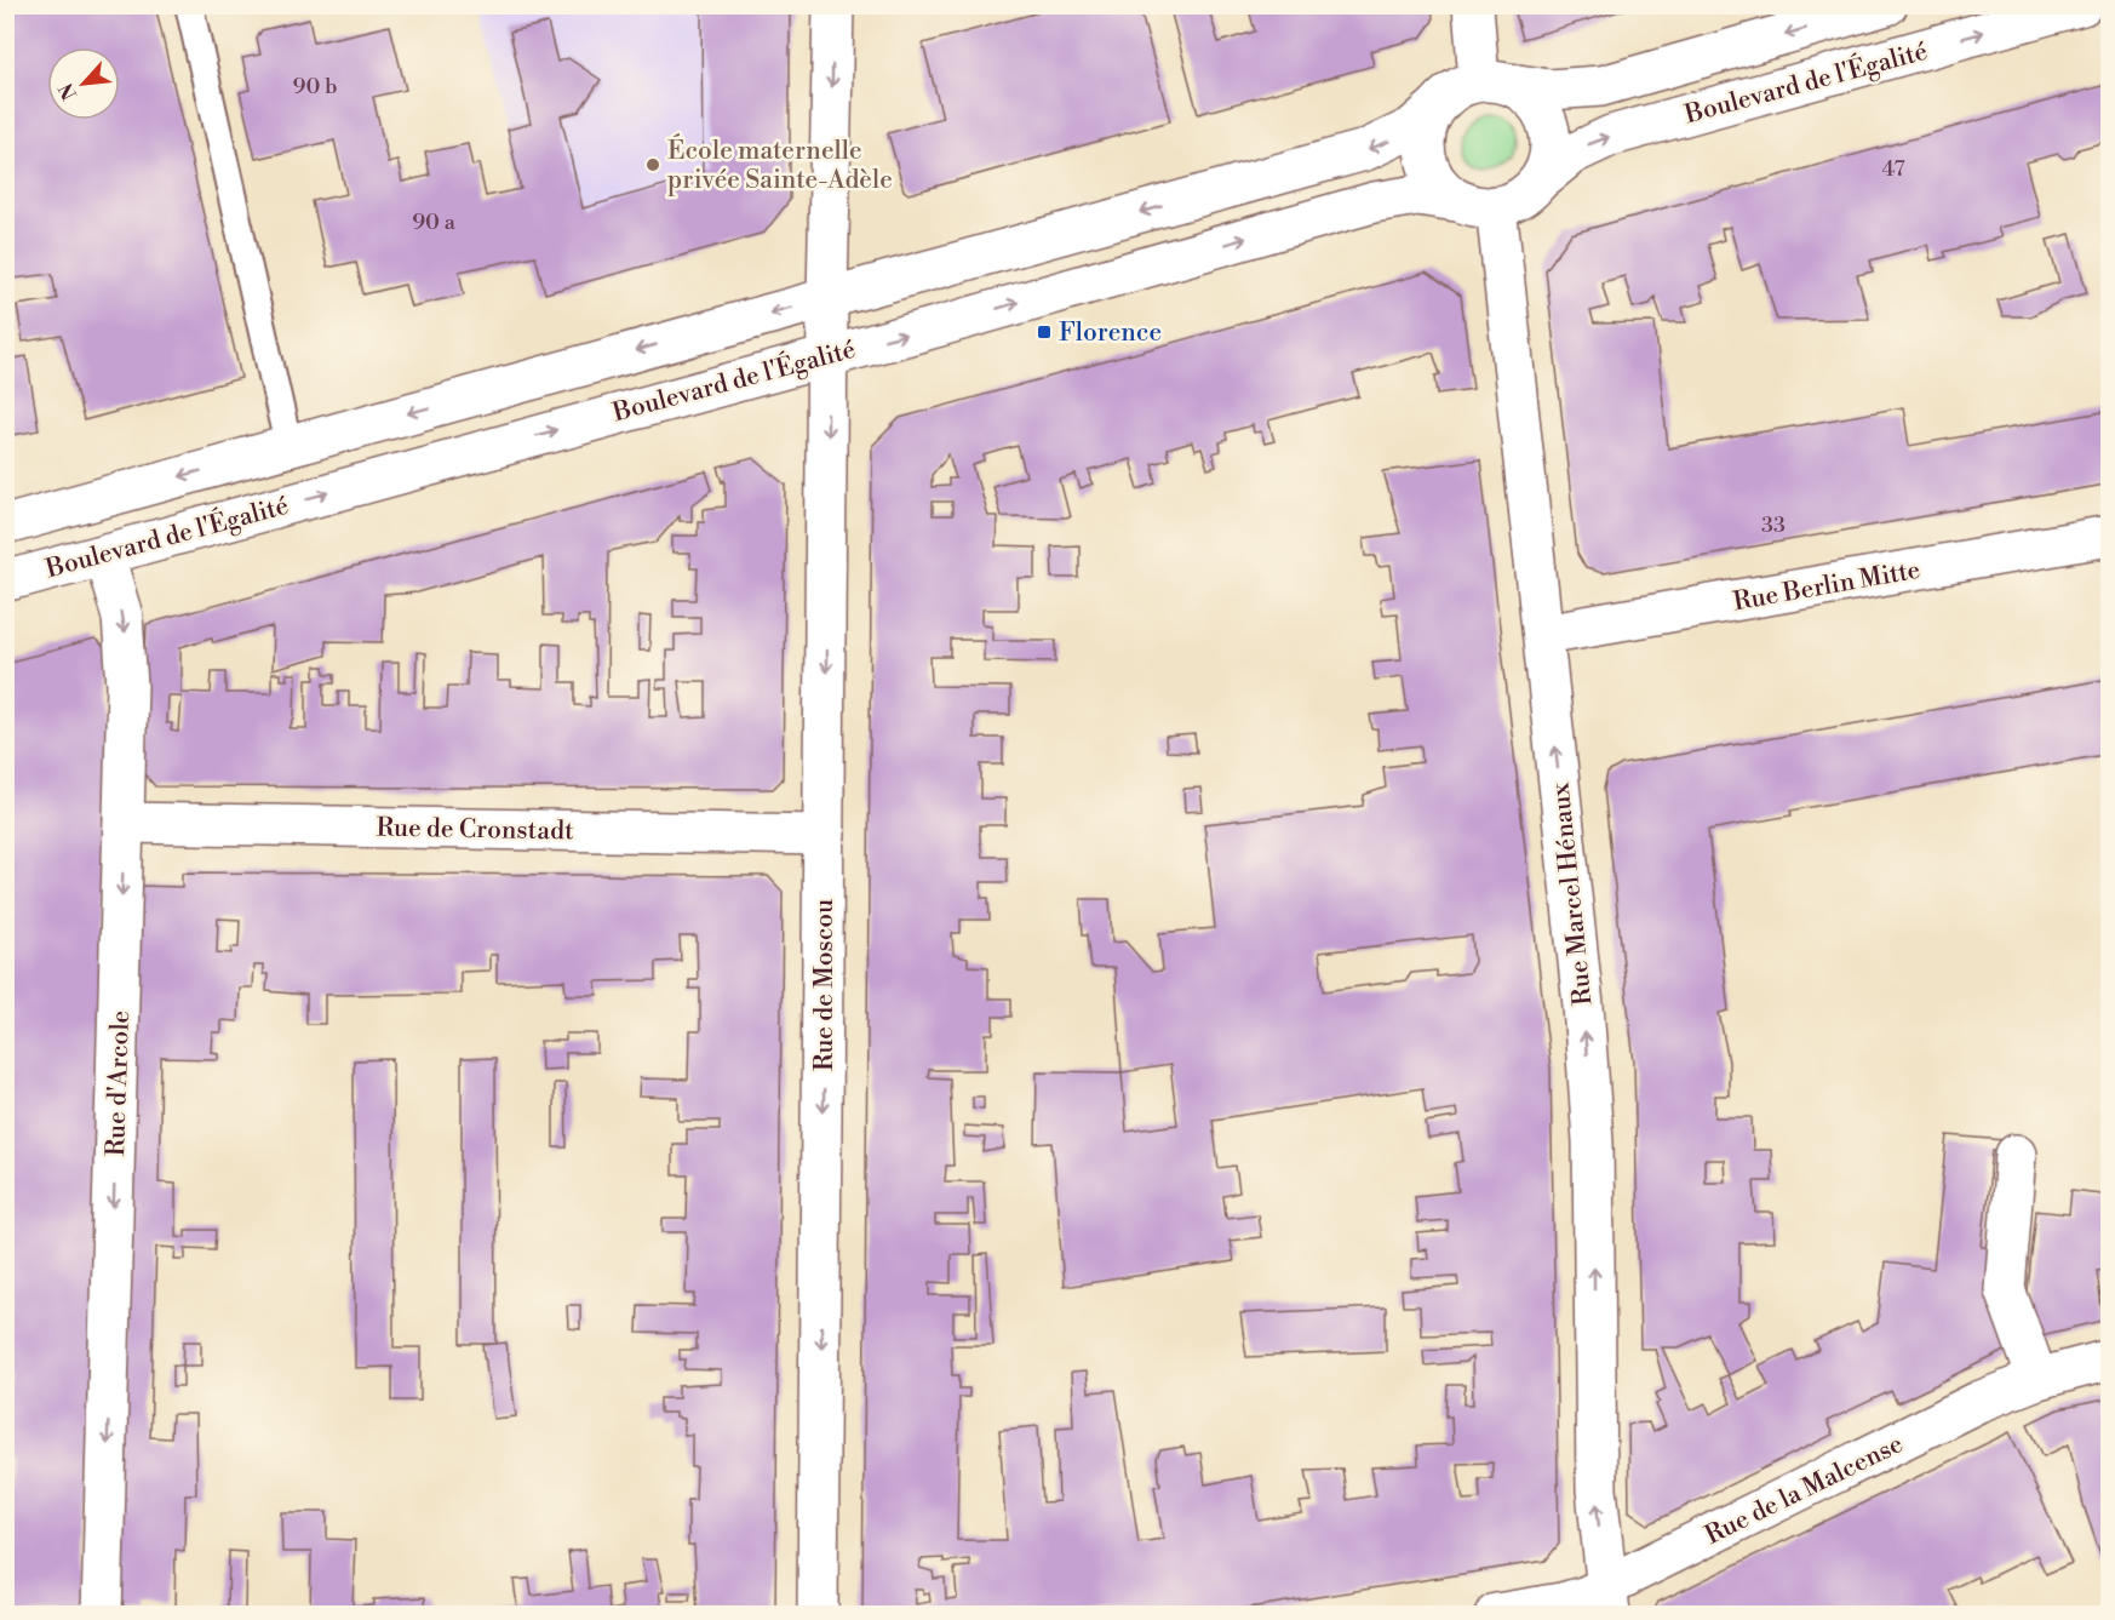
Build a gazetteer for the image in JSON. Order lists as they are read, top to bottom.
{
  "streets": {
    "street": [
      "Boulevard de l'Égalité",
      "Rue Berlin Mitte",
      "Rue de Cronstadt",
      "Rue Marcel Hénaux",
      "Rue de Moscou",
      "Rue d'Arcole",
      "Rue de la Malcense"
    ]
  },
  "crossings": [
    ["Boulevard de l'Égalité", "Rue Marcel Hénaux"],
    ["Boulevard de l'Égalité", "Rue de Moscou"],
    ["Boulevard de l'Égalité", "Rue d'Arcole"],
    ["Rue Berlin Mitte", "Rue Marcel Hénaux"],
    ["Rue de Cronstadt", "Rue de Moscou"],
    ["Rue de Cronstadt", "Rue d'Arcole"],
    ["Rue Marcel Hénaux", "Rue de la Malcense"]
  ],
  "one_way": ["Rue Marcel Hénaux", "Rue de Moscou", "Rue d'Arcole"],
  "places": {
    "other": ["École maternelle privée Sainte-Adèle"],
    "transit": ["Florence"]
  },
  "house_numbers": [
    "90 b",
    "47",
    "90 a",
    "33"
  ],
  "north": "bottom left"
}
